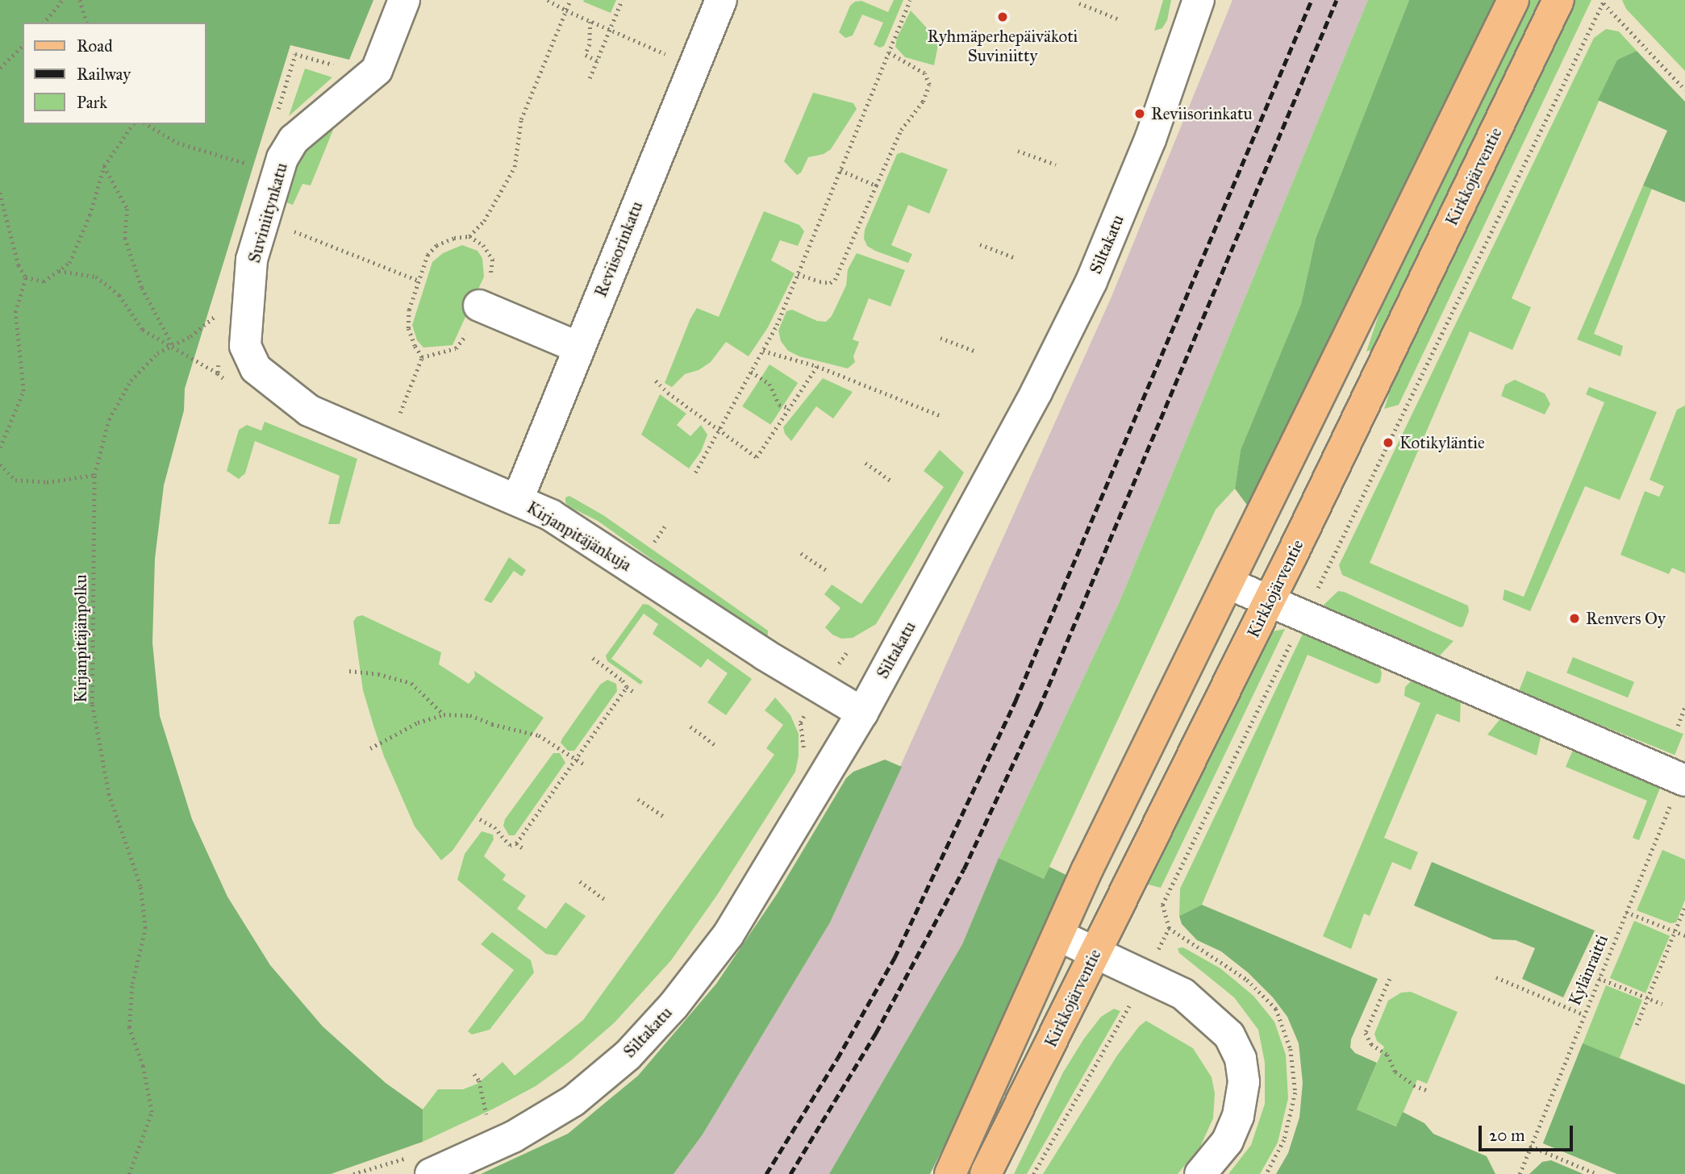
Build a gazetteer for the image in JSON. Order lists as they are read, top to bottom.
{
  "streets": {
    "main road": ["Kirkkojärventie"],
    "street": [
      "Suviniitynkatu",
      "Siltakatu",
      "Reviisorinkatu",
      "Kirjanpitäjänkuja"
    ],
    "path": ["Kirjanpitäjänpolku", "Kylänraitti"]
  },
  "crossings": [
    ["Suviniitynkatu", "Kirjanpitäjänkuja"],
    ["Siltakatu", "Kirjanpitäjänkuja"],
    ["Reviisorinkatu", "Kirjanpitäjänkuja"]
  ],
  "places": [
    "Ryhmäperhepäiväkoti Suviniitty",
    "Reviisorinkatu",
    "Kotikyläntie",
    "Renvers Oy"
  ],
  "legend": ["Road", "Railway", "Park"],
  "scale_bar": "20 m"
}
